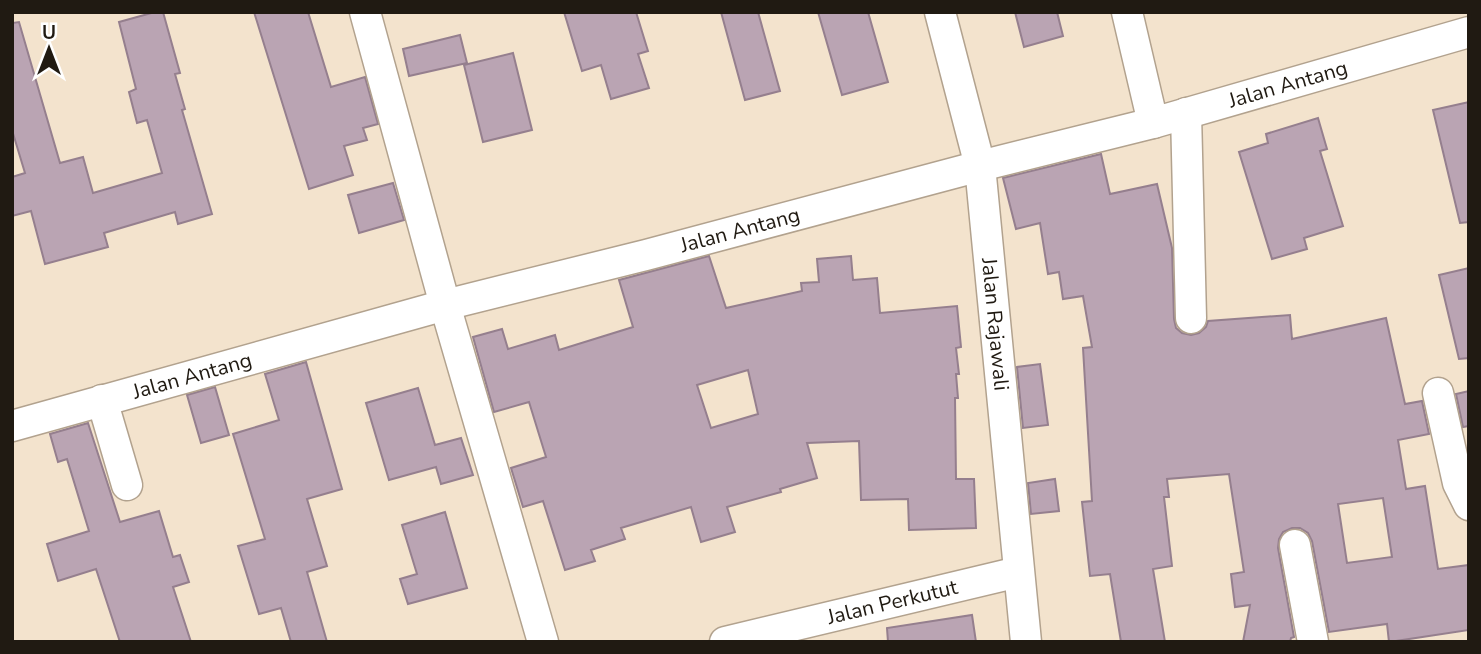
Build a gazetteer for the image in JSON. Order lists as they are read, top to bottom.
{
  "streets": {
    "street": ["Jalan Antang", "Jalan Rajawali", "Jalan Perkutut"]
  },
  "crossings": [
    ["Jalan Antang", "Jalan Rajawali"],
    ["Jalan Rajawali", "Jalan Perkutut"]
  ],
  "north": "top"
}
